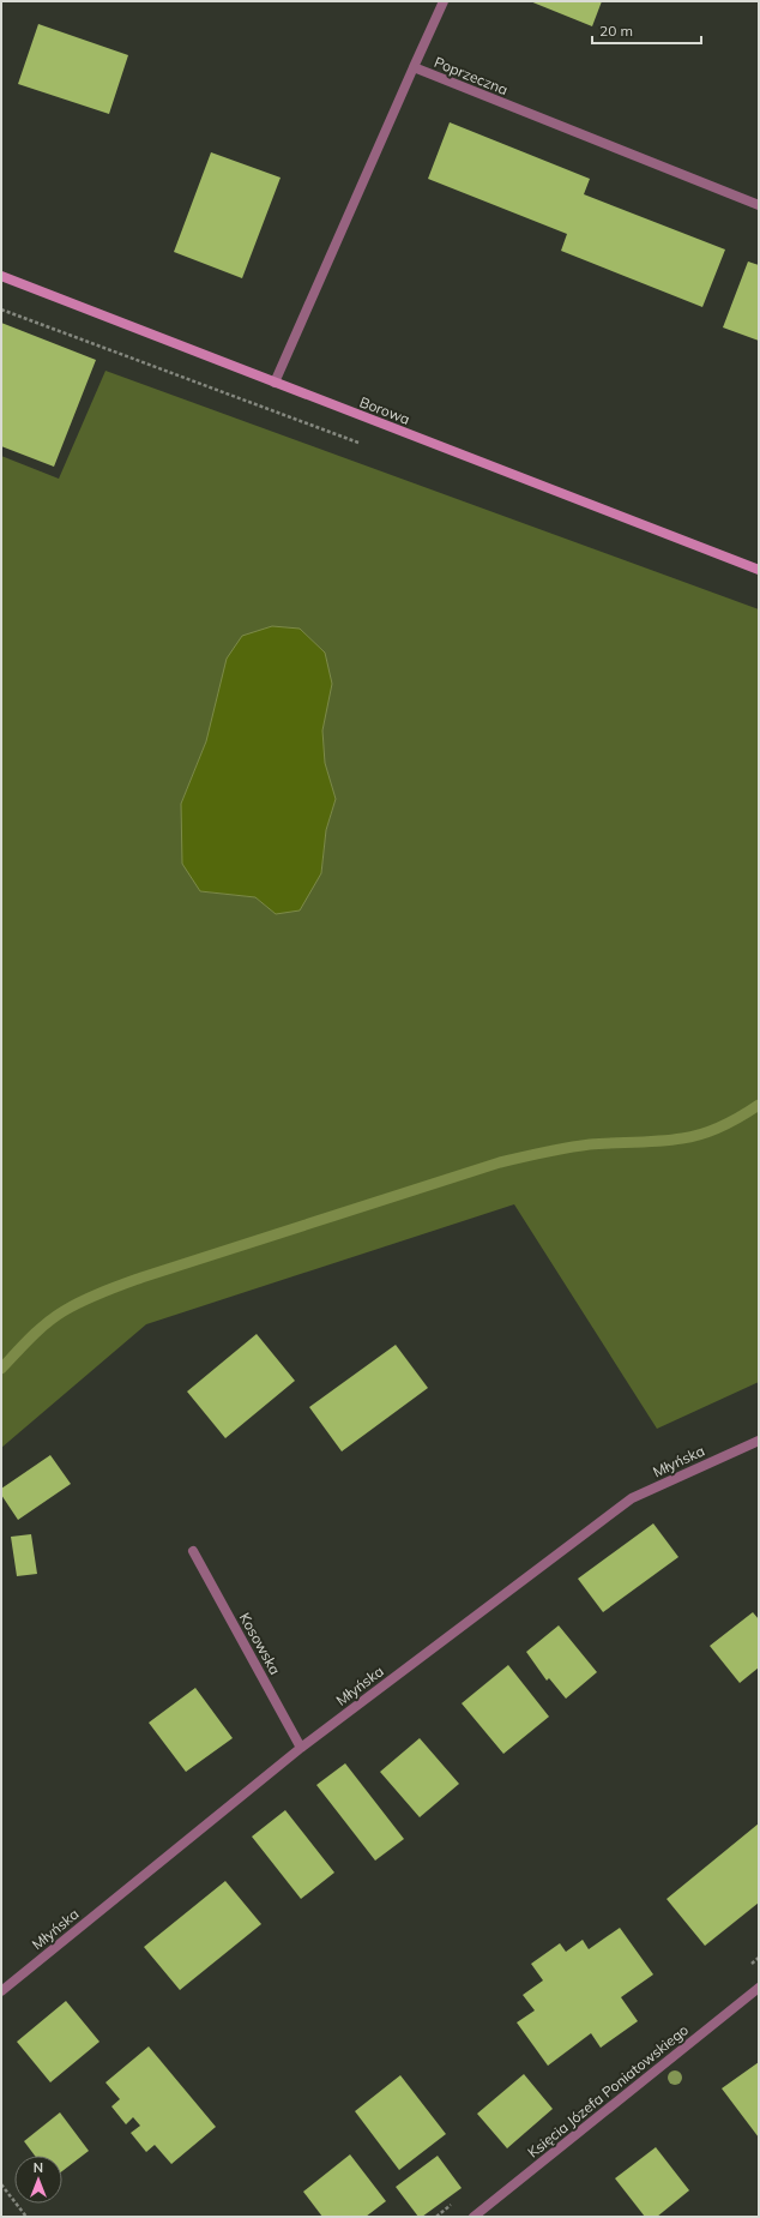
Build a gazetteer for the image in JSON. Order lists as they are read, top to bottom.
{
  "streets": {
    "street": [
      "Poprzeczna",
      "Borowa",
      "Młyńska",
      "Kosowska",
      "Księcia Józefa Poniatowskiego"
    ]
  },
  "crossings": [
    ["Poprzeczna", "Borowa"],
    ["Młyńska", "Kosowska"]
  ],
  "scale_bar": "20 m",
  "north": "top"
}
